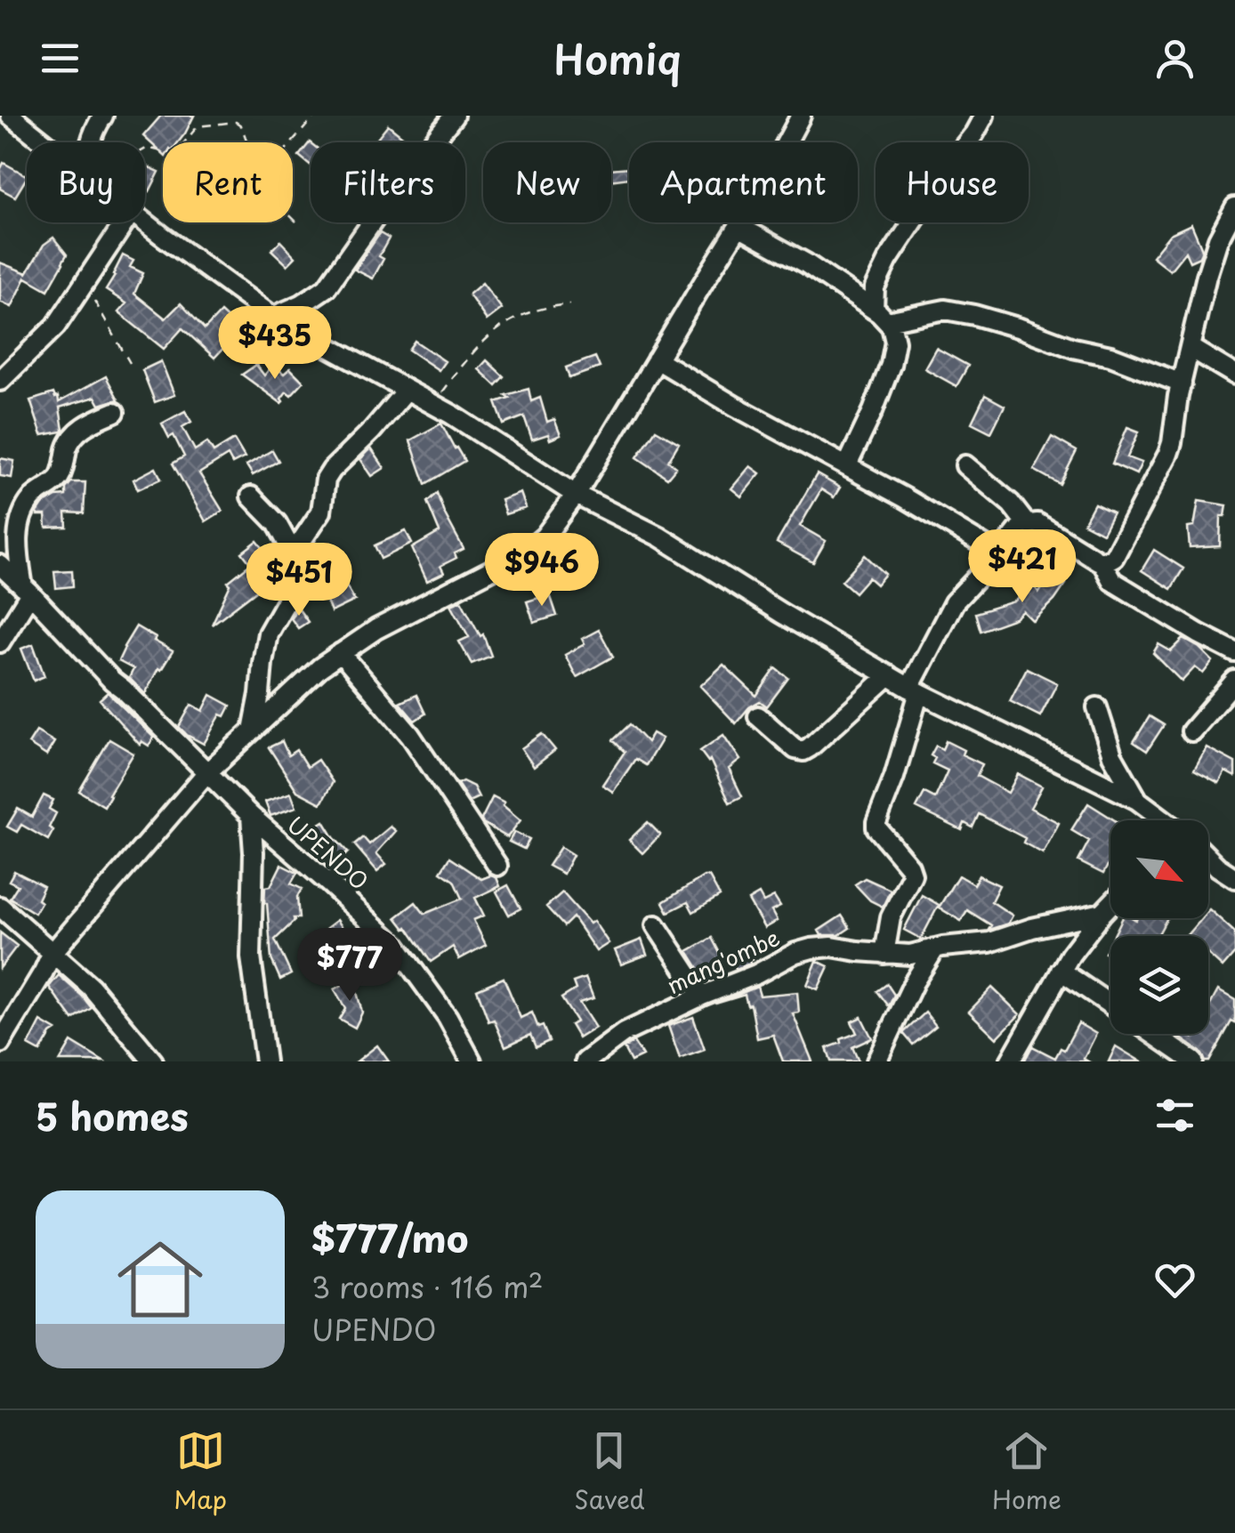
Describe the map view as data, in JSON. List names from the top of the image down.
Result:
{
  "streets": {
    "street": ["UPENDO", "mang'ombe"]
  },
  "north": "bottom right",
  "page": {
    "header": "Homiq",
    "chip": [
      "Buy",
      "Rent",
      "Filters",
      "New",
      "Apartment",
      "House"
    ],
    "price": [
      "$435",
      "$421",
      "$946",
      "$451",
      "$777"
    ],
    "heading": "5 homes",
    "list": [
      {
        "name": "$777/mo",
        "note": "3 rooms · 116 m² · UPENDO"
      }
    ],
    "tabs": ["Map", "Saved", "Home"]
  }
}
